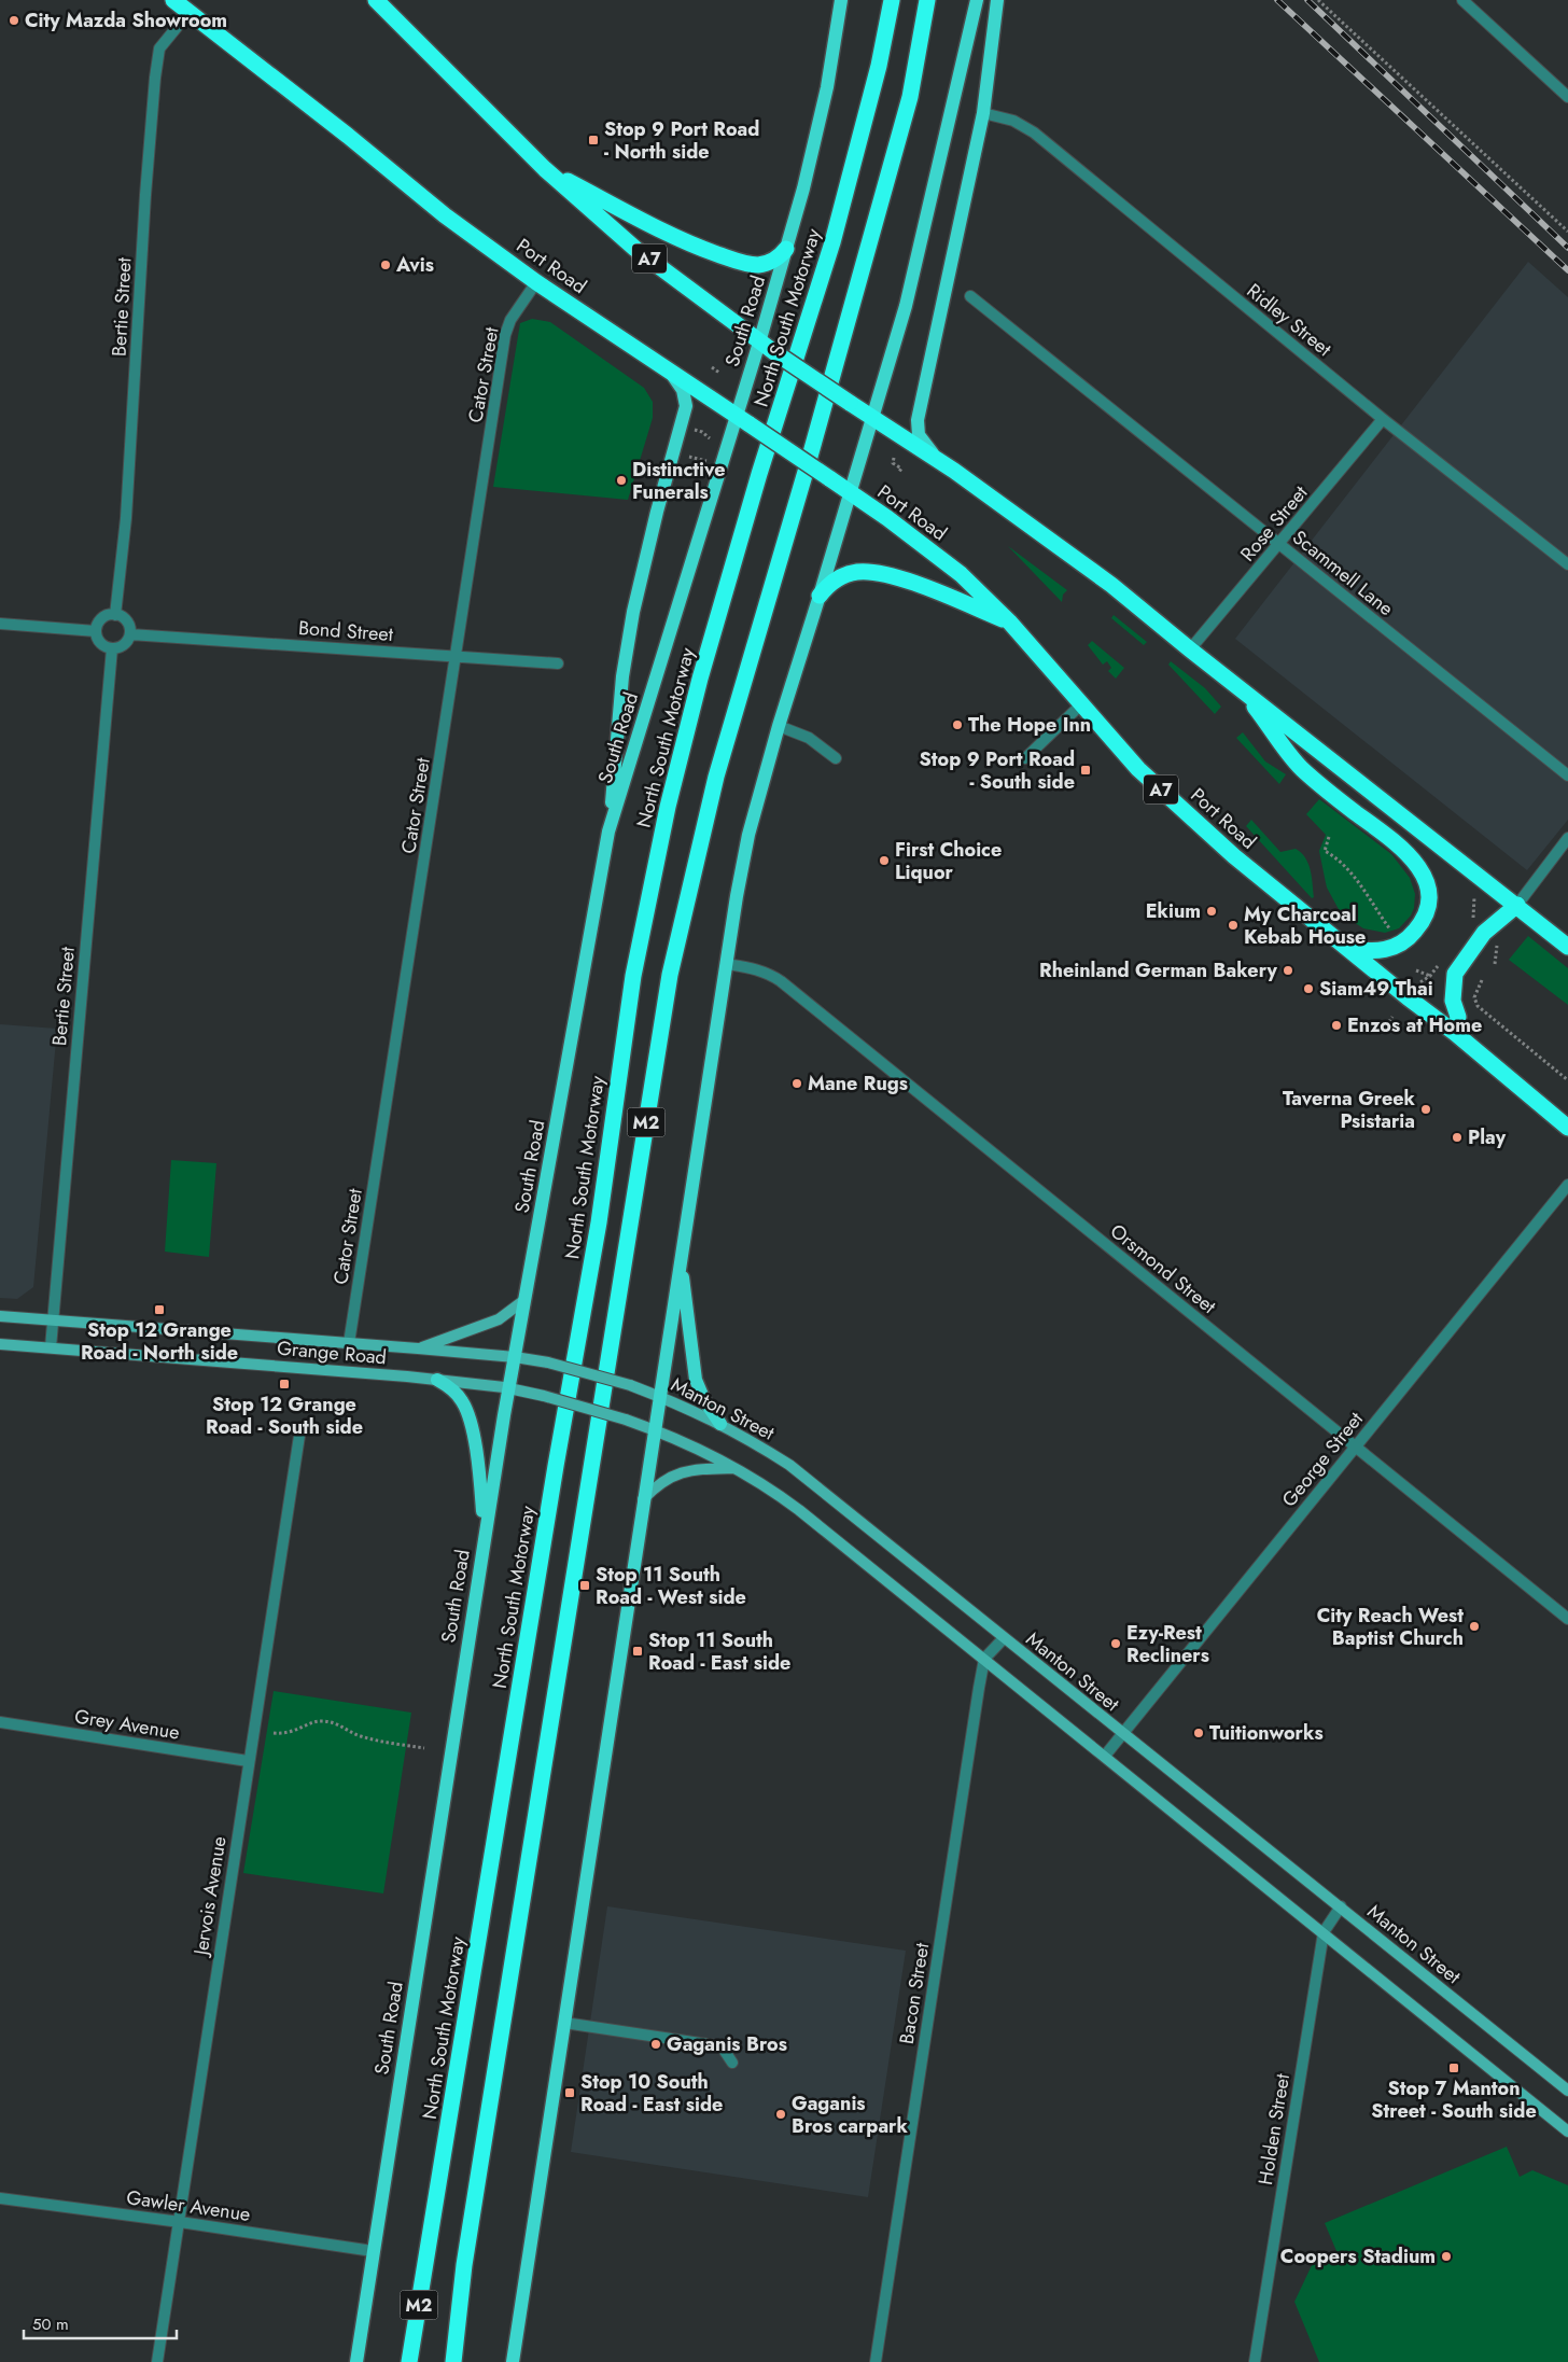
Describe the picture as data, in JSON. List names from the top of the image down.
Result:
{
  "streets": {
    "highway": [
      "A7",
      "Port Road",
      "North South Motorway",
      "M2"
    ],
    "main road": ["South Road", "Grange Road", "Manton Street"],
    "street": [
      "Bertie Street",
      "Ridley Street",
      "Cator Street",
      "Rose Street",
      "Scammell Lane",
      "Bond Street",
      "Orsmond Street",
      "George Street",
      "Grey Avenue",
      "Jervois Avenue",
      "Bacon Street",
      "Holden Street",
      "Gawler Avenue"
    ]
  },
  "crossings": [
    ["A7", "South Road"],
    ["A7", "Rose Street"],
    ["Port Road", "Bertie Street"],
    ["Port Road", "South Road"],
    ["Port Road", "Cator Street"],
    ["Bertie Street", "Bond Street"],
    ["Bertie Street", "Grange Road"],
    ["Ridley Street", "Rose Street"],
    ["South Road", "Grange Road"],
    ["South Road", "Manton Street"],
    ["South Road", "Gawler Avenue"],
    ["Cator Street", "Bond Street"],
    ["Cator Street", "Grange Road"],
    ["Rose Street", "Scammell Lane"],
    ["Orsmond Street", "George Street"],
    ["Grange Road", "Manton Street"],
    ["Manton Street", "George Street"],
    ["Manton Street", "Holden Street"],
    ["Grey Avenue", "Jervois Avenue"],
    ["Jervois Avenue", "Gawler Avenue"]
  ],
  "places": {
    "other": [
      "City Mazda Showroom",
      "Avis",
      "Distinctive Funerals",
      "The Hope Inn",
      "First Choice Liquor",
      "Ekium",
      "My Charcoal Kebab House",
      "Rheinland German Bakery",
      "Siam49 Thai",
      "Enzos at Home",
      "Mane Rugs",
      "Taverna Greek Psistaria",
      "Play",
      "City Reach West Baptist Church",
      "Ezy-Rest Recliners",
      "Tuitionworks",
      "Gaganis Bros",
      "Gaganis Bros carpark",
      "Coopers Stadium"
    ],
    "transit": [
      "Stop 9 Port Road - North side",
      "Stop 9 Port Road - South side",
      "Stop 12 Grange Road - North side",
      "Stop 12 Grange Road - South side",
      "Stop 11 South Road - West side",
      "Stop 11 South Road - East side",
      "Stop 7 Manton Street - South side",
      "Stop 10 South Road - East side"
    ]
  },
  "scale_bar": "50 m"
}
